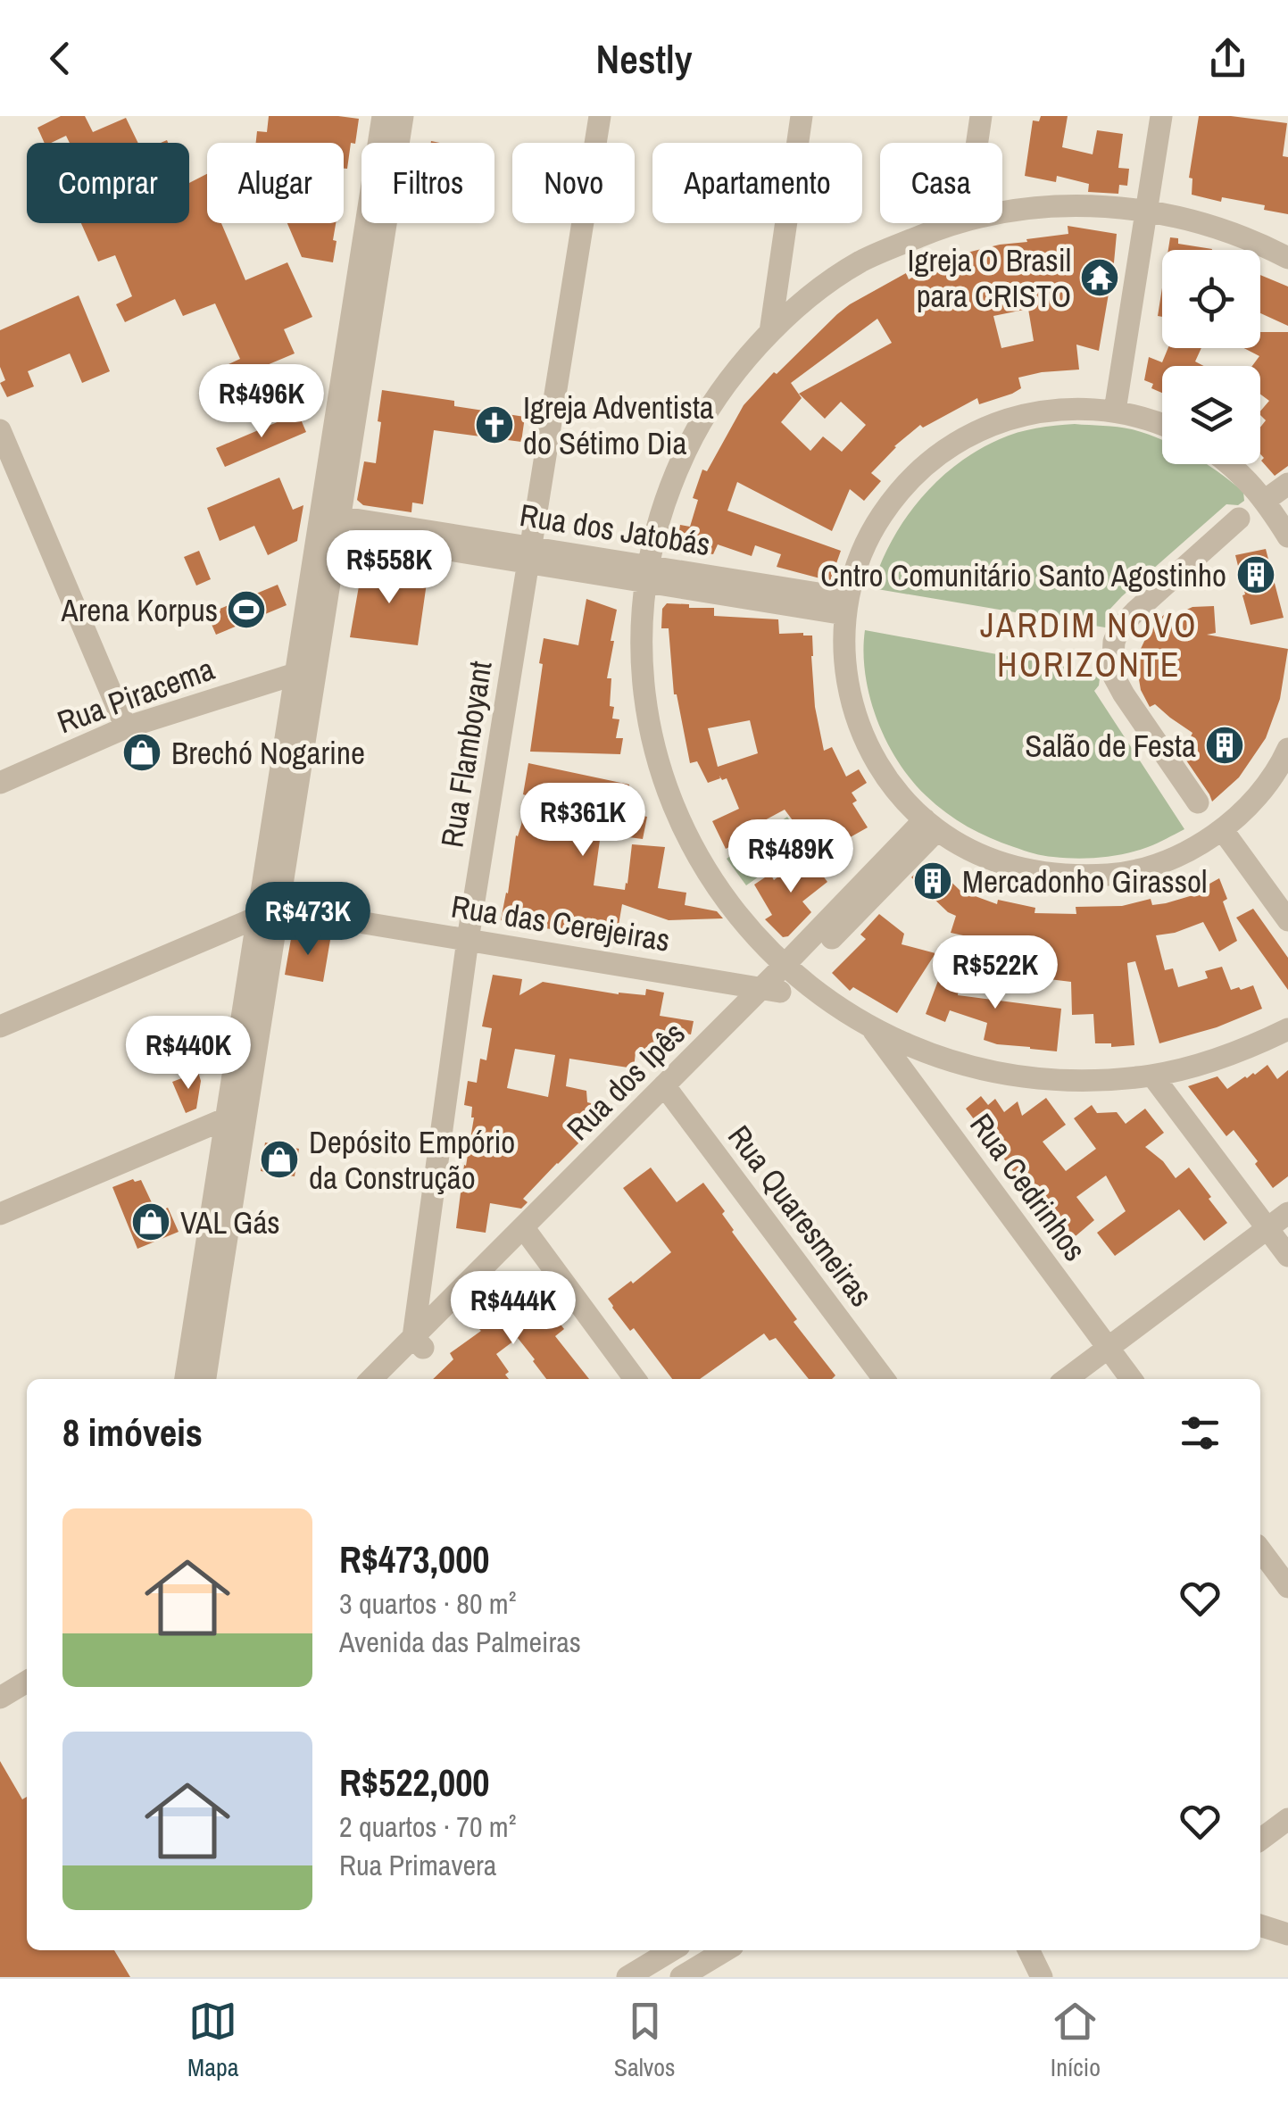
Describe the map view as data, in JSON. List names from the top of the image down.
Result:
{
  "streets": {
    "street": [
      "Rua dos Jatobás",
      "Rua Piracema",
      "Rua Flamboyant",
      "Rua das Cerejeiras",
      "Rua dos Ipês",
      "Rua Cedrinhos",
      "Rua Quaresmeiras"
    ]
  },
  "crossings": [
    ["Rua dos Jatobás", "Rua Flamboyant"],
    ["Rua Flamboyant", "Rua das Cerejeiras"],
    ["Rua Flamboyant", "Rua dos Ipês"],
    ["Rua das Cerejeiras", "Rua dos Ipês"],
    ["Rua dos Ipês", "Rua Quaresmeiras"]
  ],
  "districts": ["JARDIM NOVO HORIZONTE"],
  "places": {
    "temple": ["Igreja O Brasil para CRISTO"],
    "church": ["Igreja Adventista do Sétimo Dia"],
    "building": ["Cntro Comunitário Santo Agostinho", "Salão de Festa", "Mercadonho Girassol"],
    "sports": ["Arena Korpus"],
    "shop": ["Brechó Nogarine", "Depósito Empório da Construção", "VAL Gás"]
  },
  "page": {
    "header": "Nestly",
    "chip": [
      "Comprar",
      "Alugar",
      "Filtros",
      "Novo",
      "Apartamento",
      "Casa"
    ],
    "price": [
      "R$496K",
      "R$558K",
      "R$361K",
      "R$489K",
      "R$473K",
      "R$522K",
      "R$440K",
      "R$444K"
    ],
    "heading": "8 imóveis",
    "list": [
      {
        "name": "R$473,000",
        "note": "3 quartos · 80 m² · Avenida das Palmeiras"
      },
      {
        "name": "R$522,000",
        "note": "2 quartos · 70 m² · Rua Primavera"
      }
    ],
    "tabs": ["Mapa", "Salvos", "Início"]
  }
}
